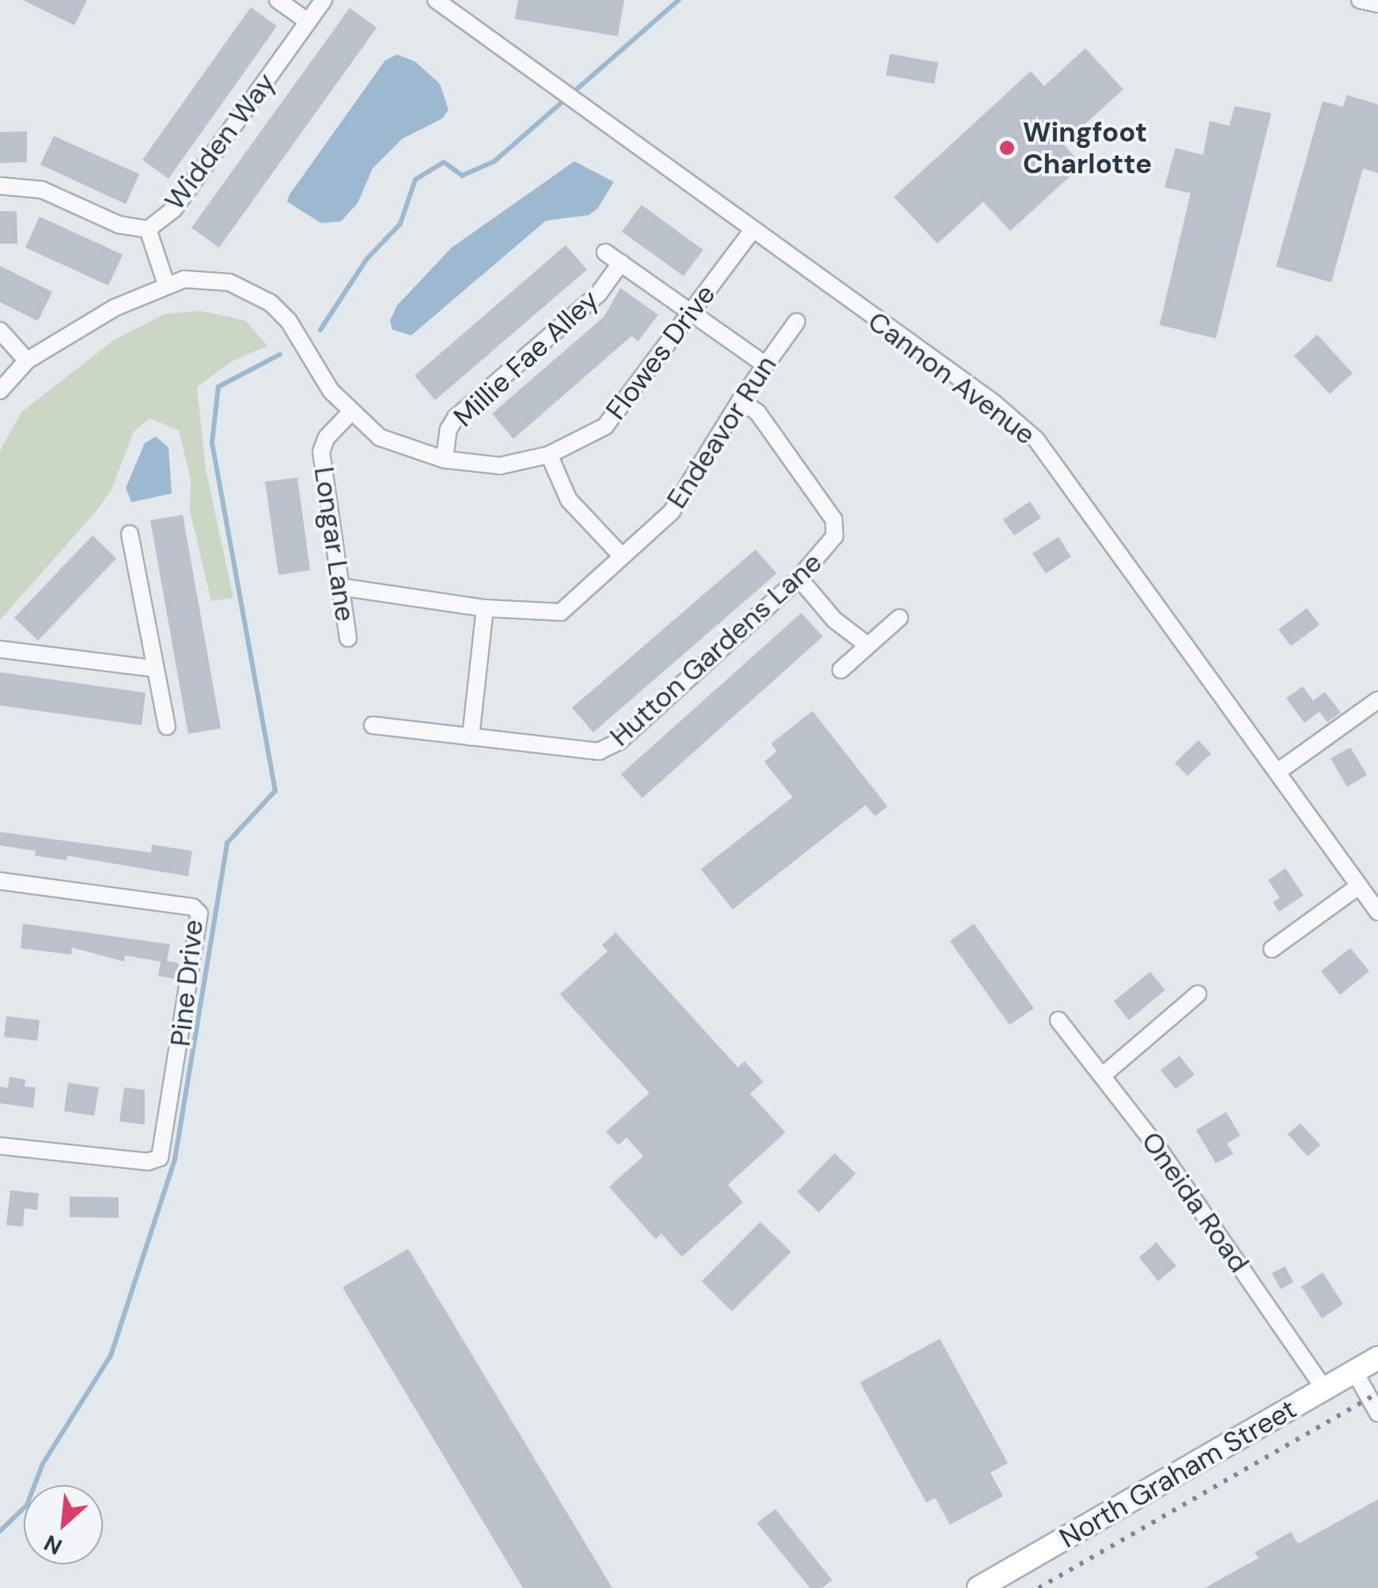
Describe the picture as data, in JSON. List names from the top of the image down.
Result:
{
  "streets": {
    "main road": ["North Graham Street"],
    "street": [
      "Widden Way",
      "Flowes Drive",
      "Millie Fae Alley",
      "Cannon Avenue",
      "Endeavor Run",
      "Longar Lane",
      "Hutton Gardens Lane",
      "Pine Drive",
      "Oneida Road"
    ]
  },
  "crossings": [
    ["Flowes Drive", "Millie Fae Alley"],
    ["Flowes Drive", "Cannon Avenue"],
    ["Flowes Drive", "Longar Lane"],
    ["Endeavor Run", "Longar Lane"],
    ["Endeavor Run", "Hutton Gardens Lane"],
    ["Oneida Road", "North Graham Street"]
  ],
  "places": ["Wingfoot Charlotte"],
  "north": "bottom left"
}
